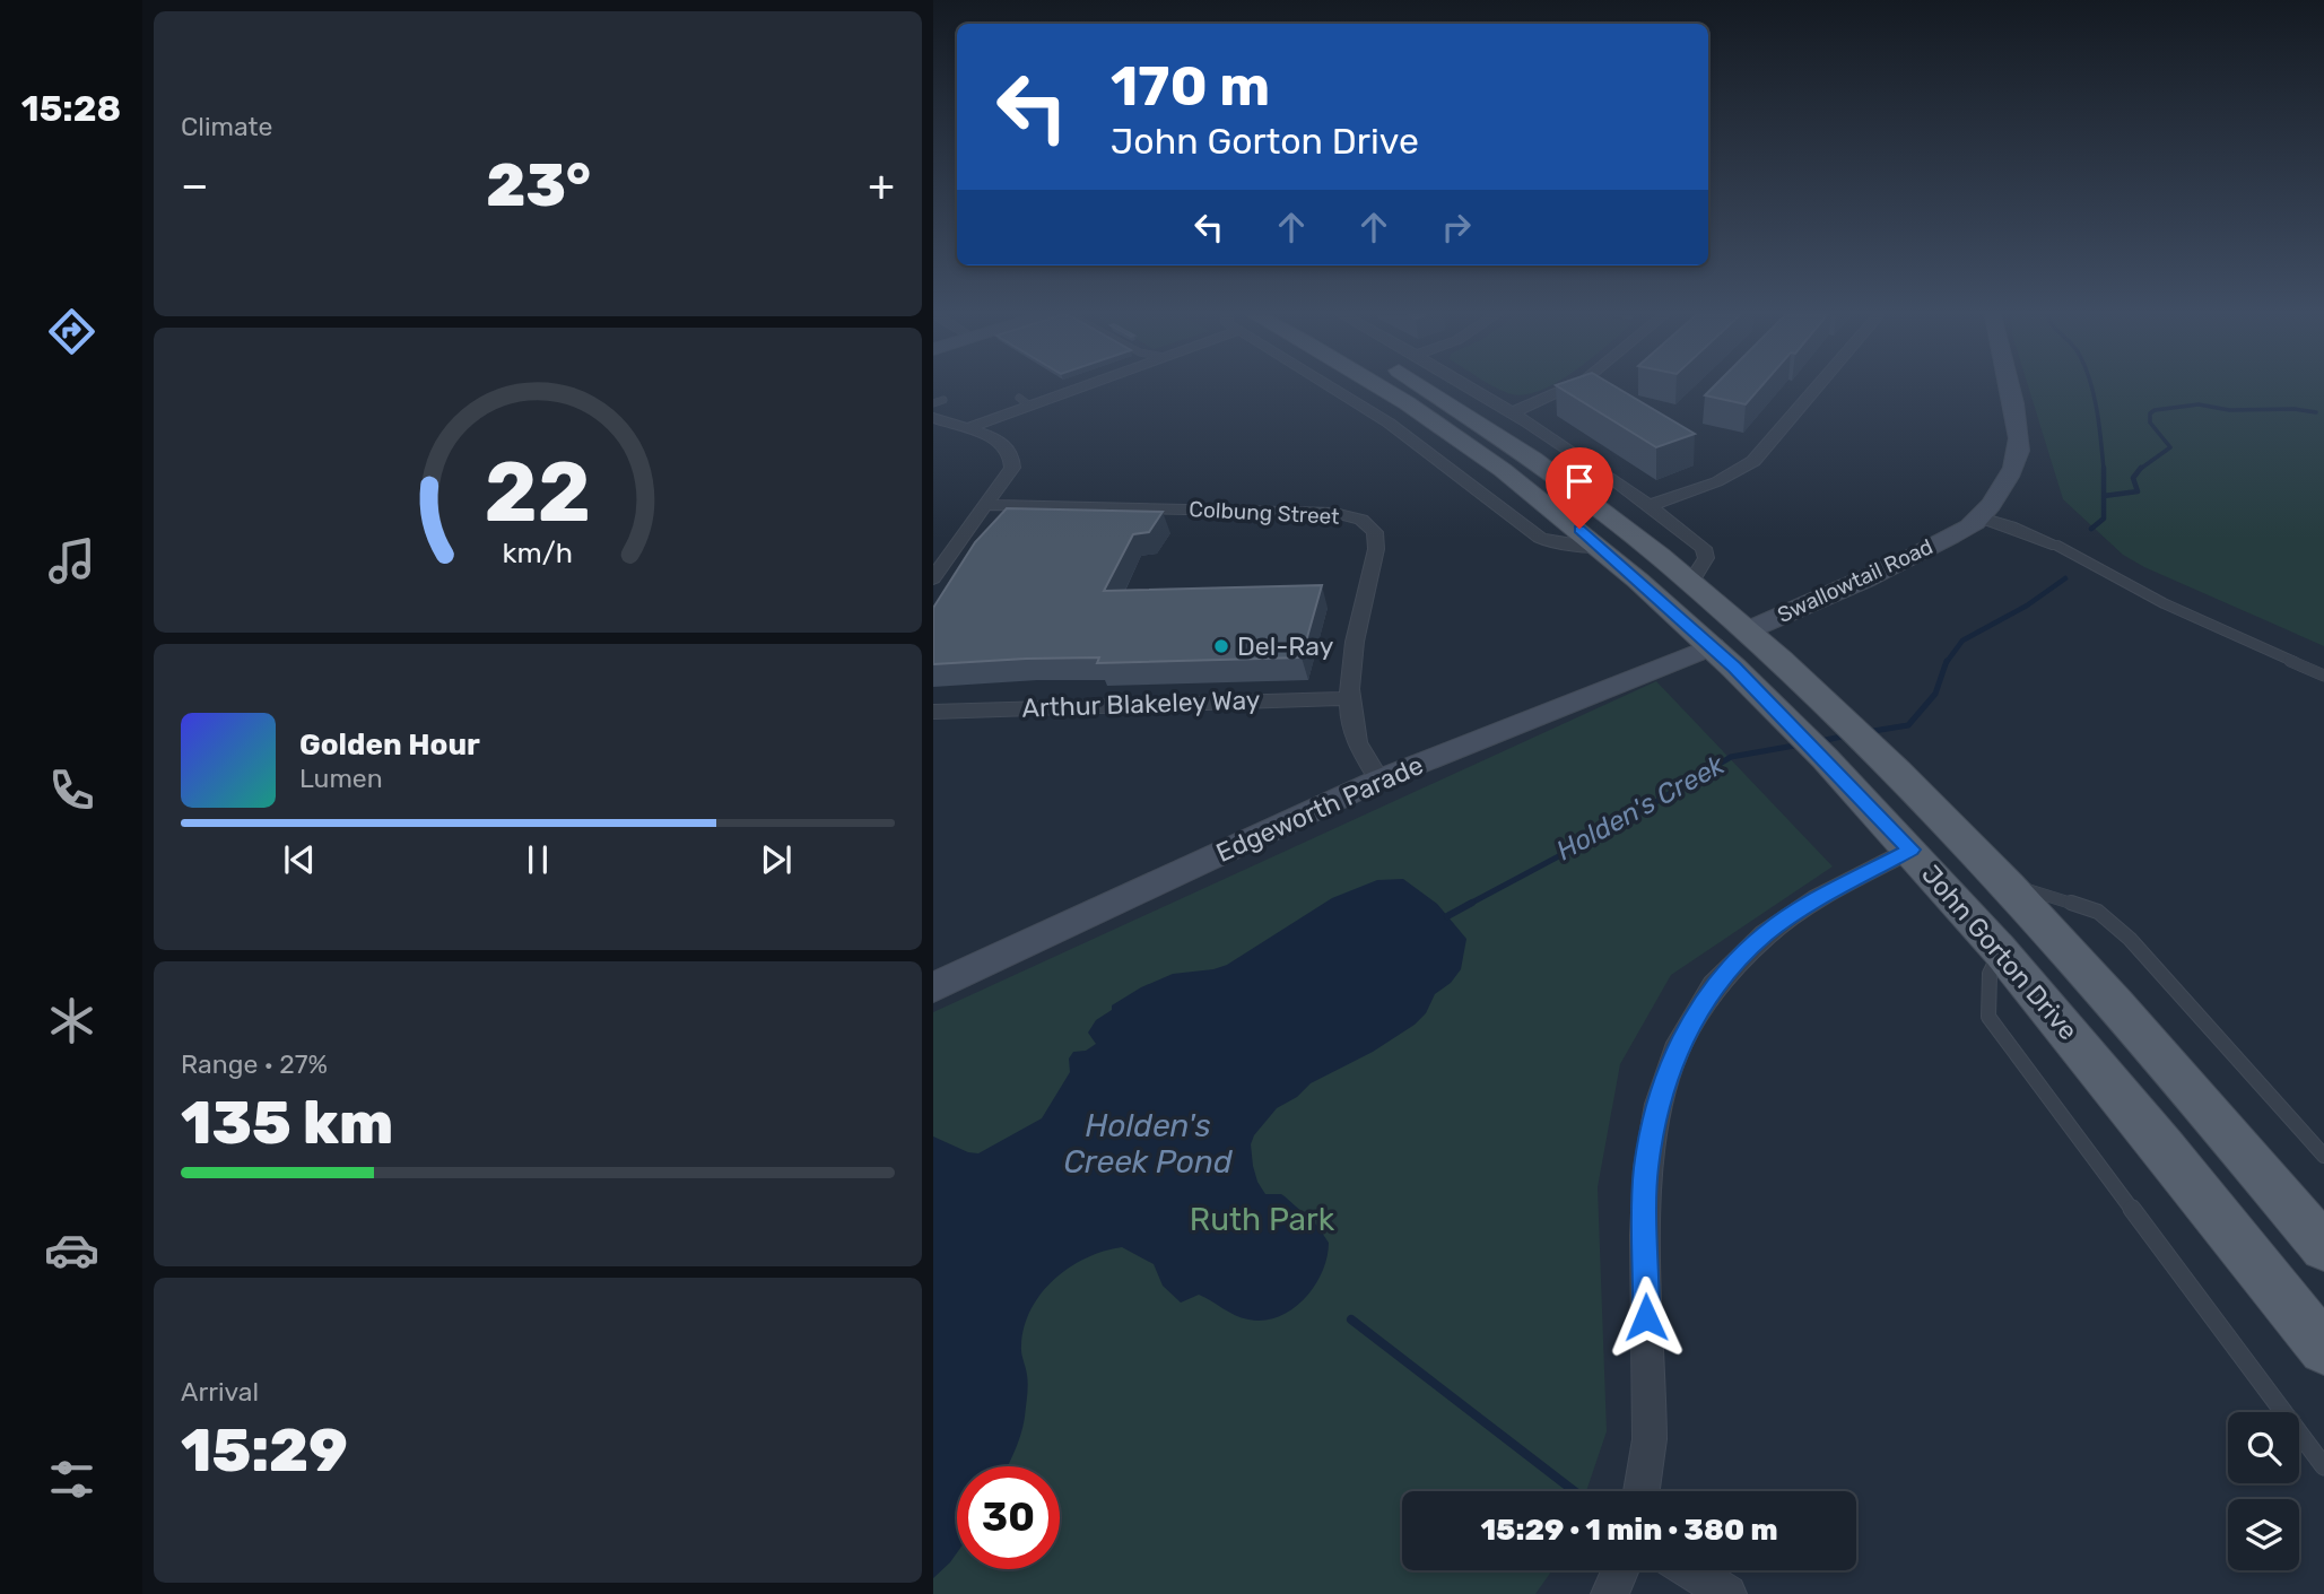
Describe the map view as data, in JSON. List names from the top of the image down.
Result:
{
  "streets": {
    "main road": ["John Gorton Drive"],
    "street": [
      "Colbung Street",
      "Swallowtail Road",
      "Arthur Blakeley Way",
      "Edgeworth Parade"
    ]
  },
  "crossings": [
    ["Colbung Street", "Arthur Blakeley Way"],
    ["Colbung Street", "Edgeworth Parade"],
    ["Swallowtail Road", "John Gorton Drive"],
    ["Edgeworth Parade", "John Gorton Drive"]
  ],
  "water": ["Holden's Creek", "Holden's Creek Pond"],
  "parks": ["Ruth Park"],
  "places": ["Del-Ray"],
  "page": {
    "tabs": "15:28",
    "tile": [
      "Climate",
      ["Range · 27%", "135 km"],
      ["Arrival", "15:29"]
    ],
    "turn": ["170 m", "John Gorton Drive"],
    "heat": ["−", "23°", "+"],
    "song": ["Golden Hour", "Lumen"],
    "limit": "30",
    "trip": "15:29 · 1 min · 380 m",
    "gauge": ["22", "km/h"]
  }
}
